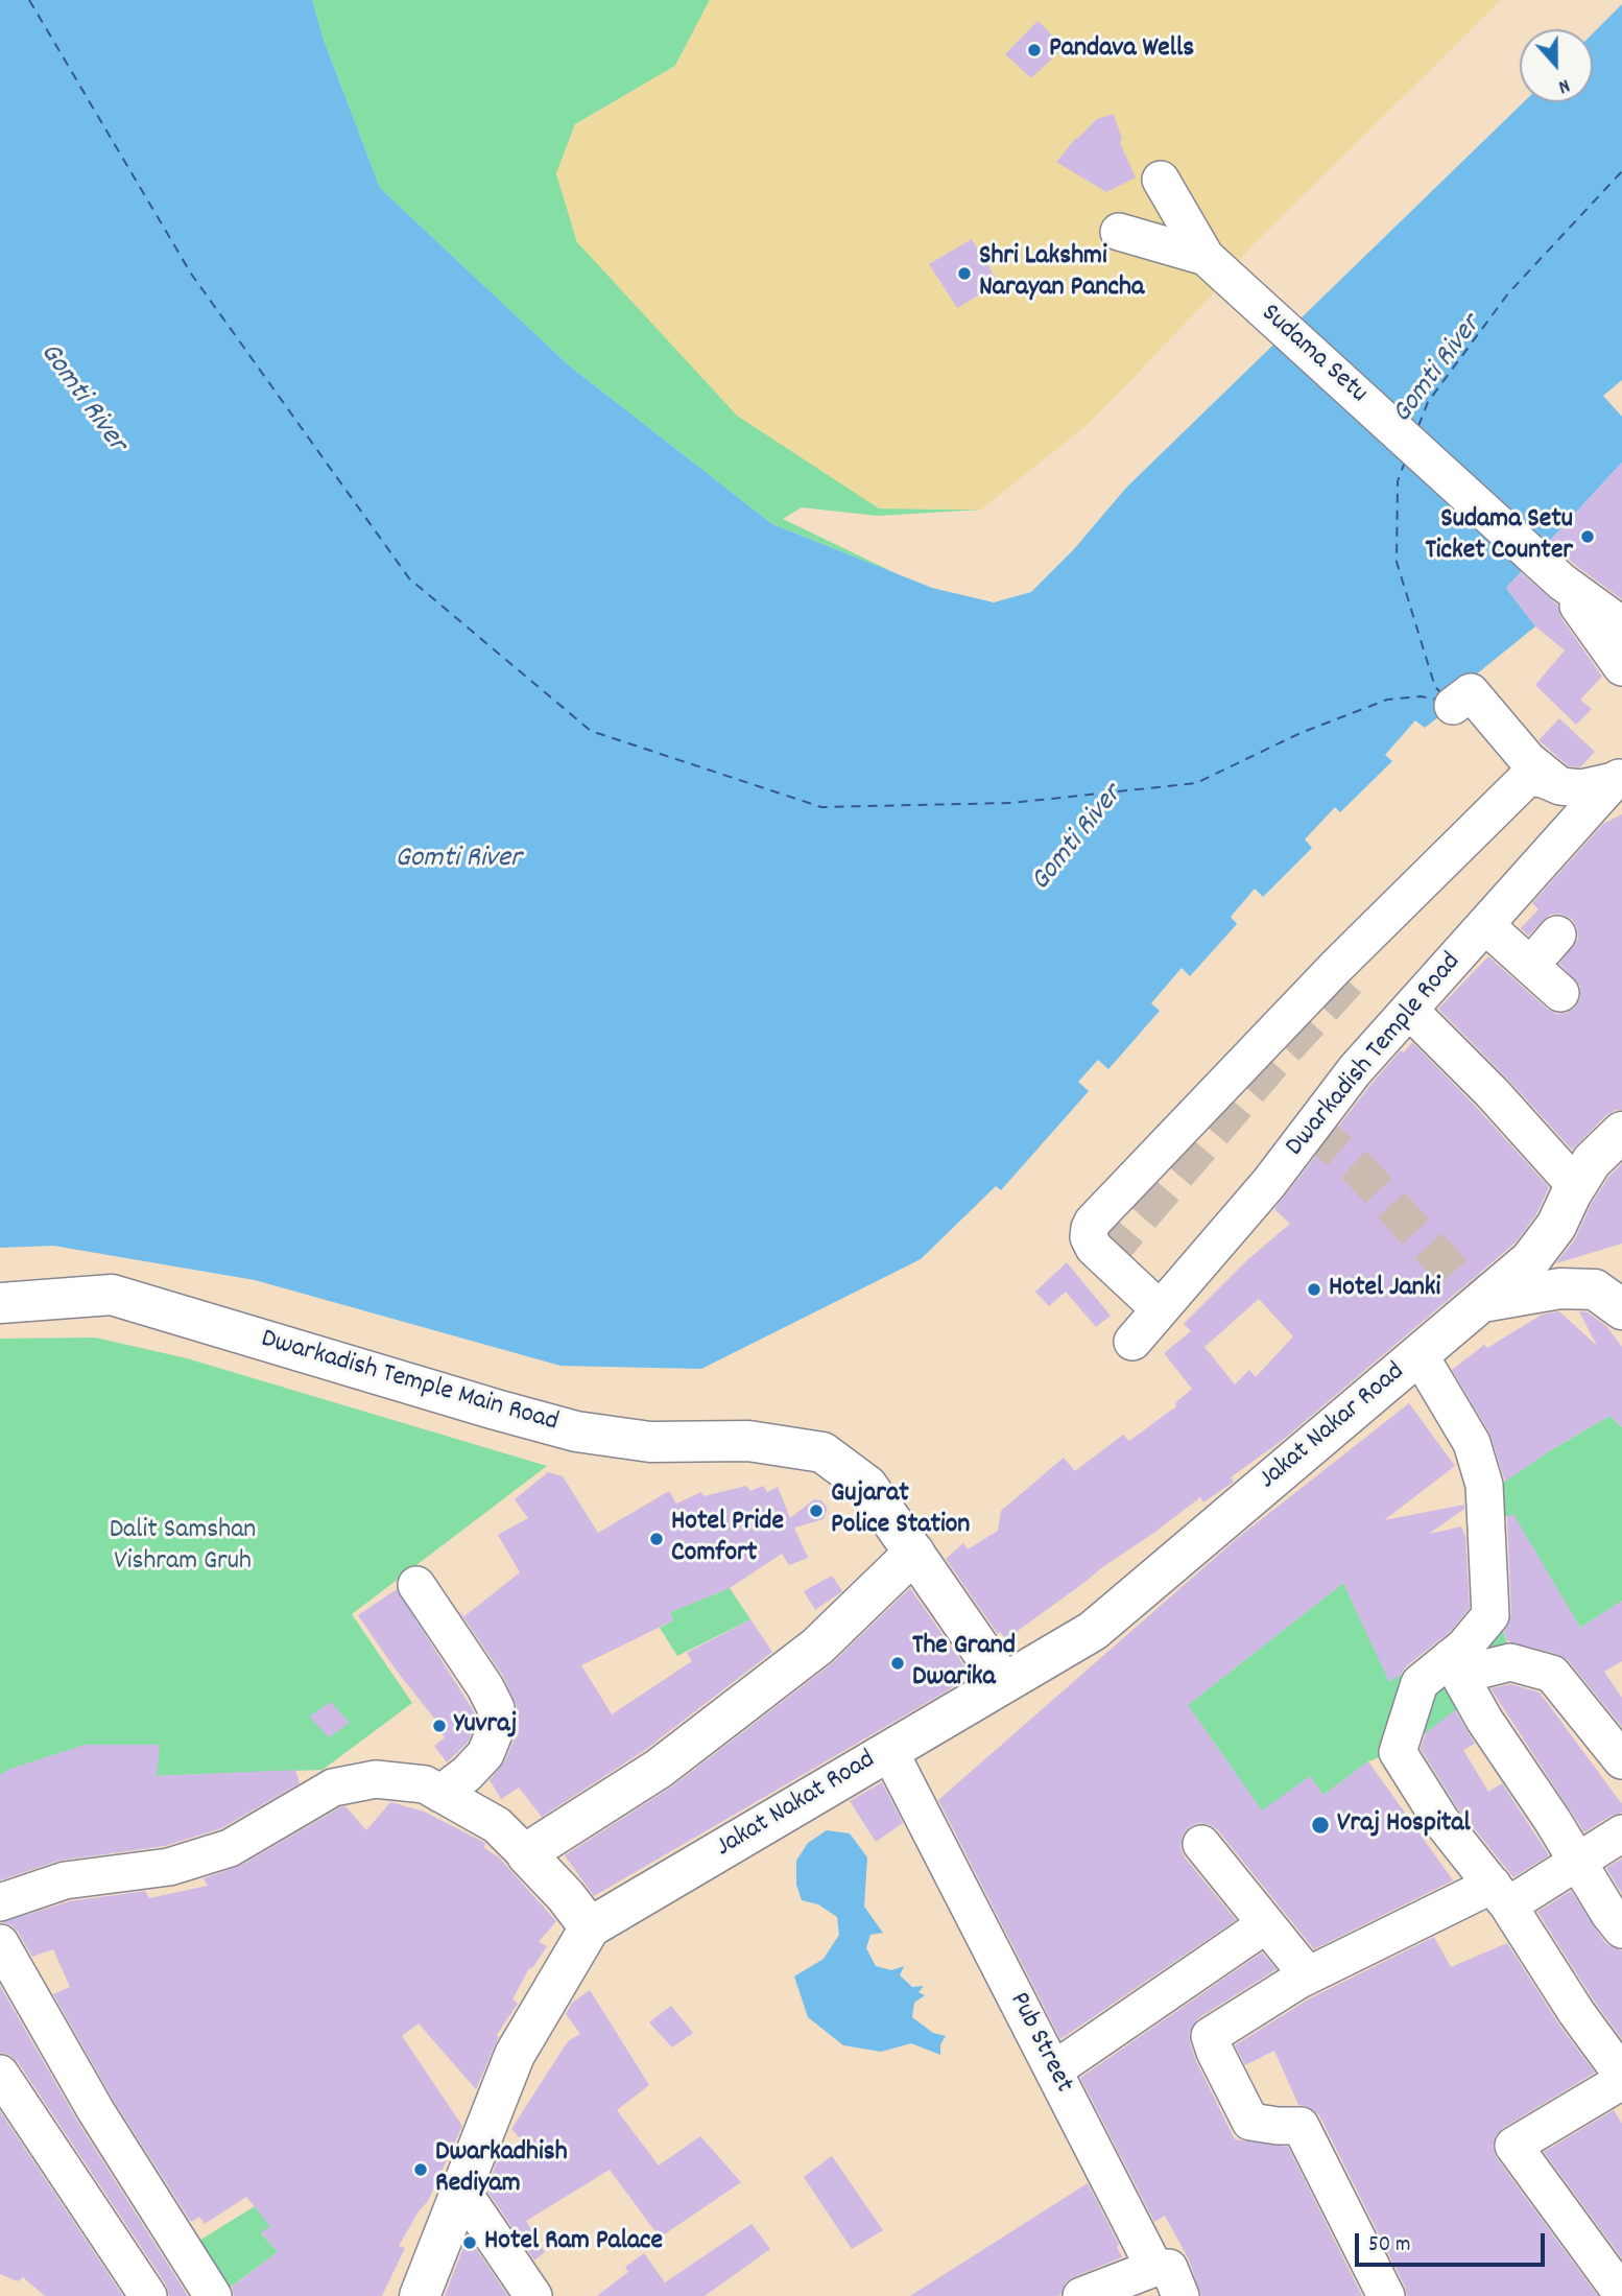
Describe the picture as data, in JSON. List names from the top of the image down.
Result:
{
  "streets": {
    "main road": ["Dwarkadish Temple Main Road", "Jakat Nakar Road", "Jakat Nakat Road"],
    "street": ["Sudama Setu", "Dwarkadish Temple Road", "Pub Street"]
  },
  "crossings": [
    ["Jakat Nakar Road", "Jakat Nakat Road"],
    ["Jakat Nakat Road", "Pub Street"]
  ],
  "water": ["Gomti River"],
  "parks": ["Dalit Samshan Vishram Gruh"],
  "places": [
    "Pandava Wells",
    "Shri Lakshmi Narayan Pancha",
    "Sudama Setu Ticket Counter",
    "Hotel Janki",
    "Gujarat Police Station",
    "Hotel Pride Comfort",
    "The Grand Dwarika",
    "Yuvraj",
    "Vraj Hospital",
    "Dwarkadhish Rediyam",
    "Hotel Ram Palace"
  ],
  "scale_bar": "50 m",
  "north": "bottom"
}
